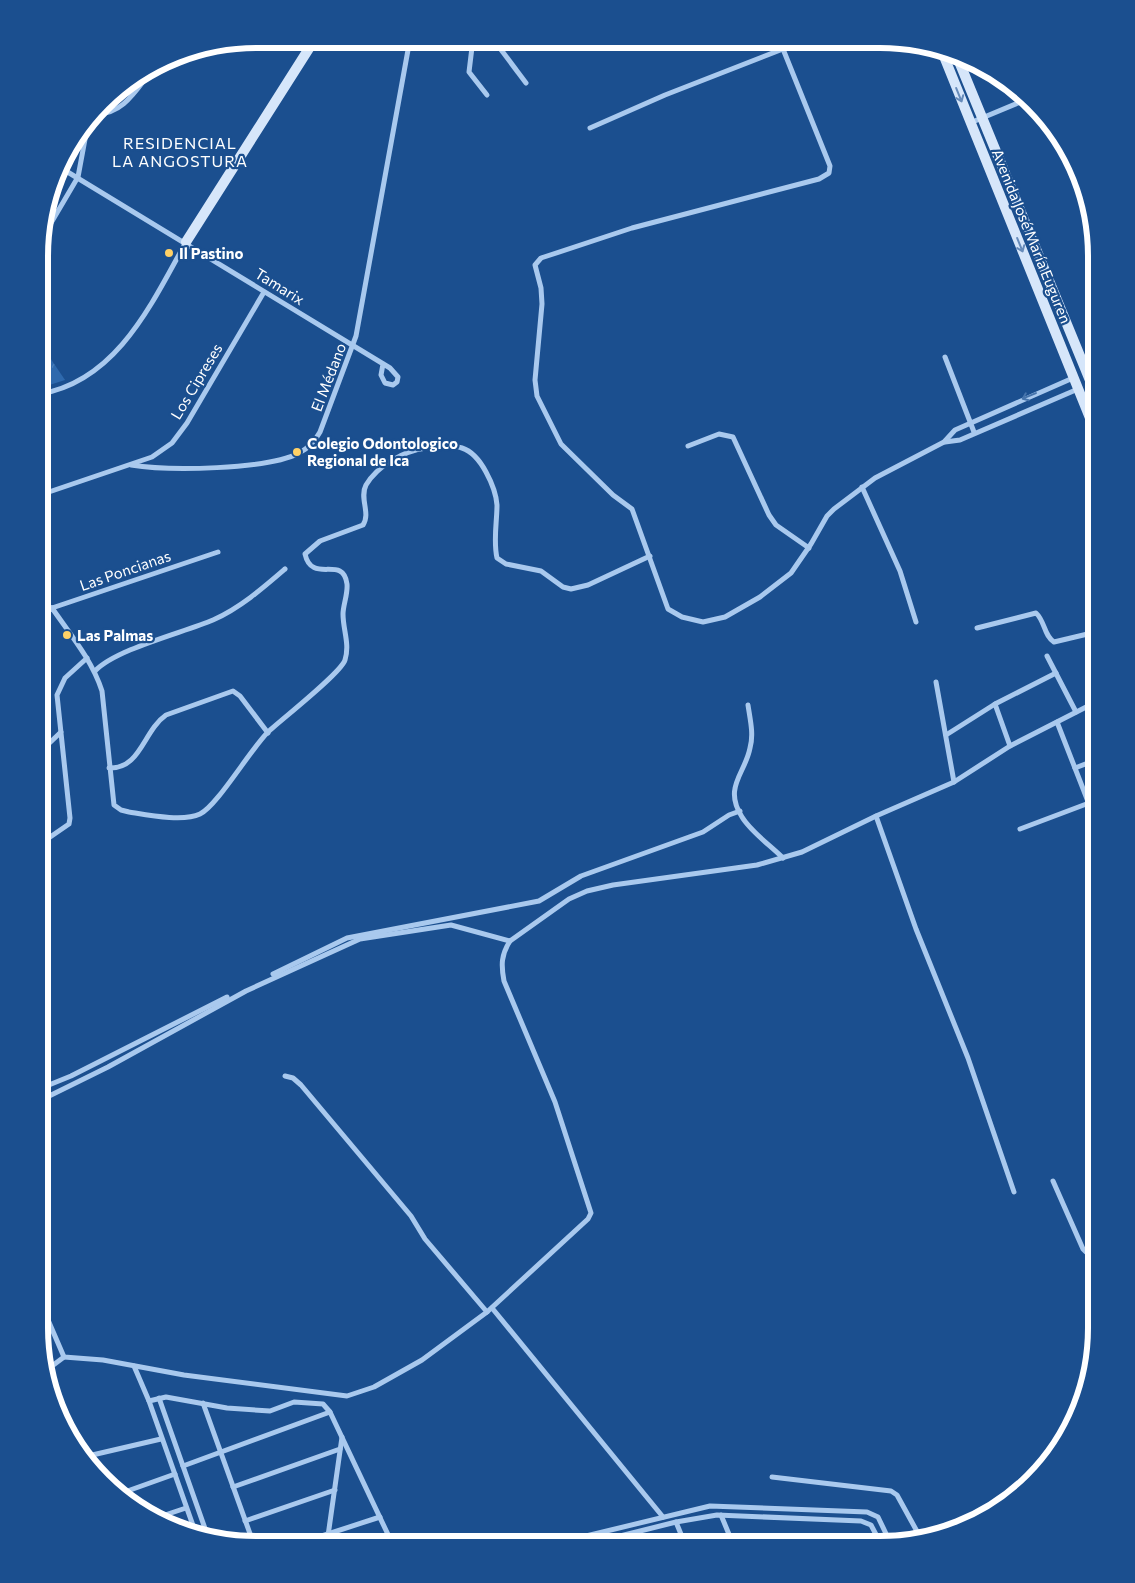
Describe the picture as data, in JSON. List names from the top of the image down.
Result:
{
  "streets": {
    "street": [
      "Avenida José María Euguren",
      "Tamarix",
      "El Médano",
      "Los Cipreses",
      "Las Poncianas"
    ]
  },
  "crossings": [
    ["Tamarix", "El Médano"],
    ["Tamarix", "Los Cipreses"],
    ["El Médano", "Los Cipreses"]
  ],
  "districts": ["RESIDENCIAL LA ANGOSTURA"],
  "places": ["Il Pastino", "Colegio Odontologico Regional de Ica", "Las Palmas"]
}
